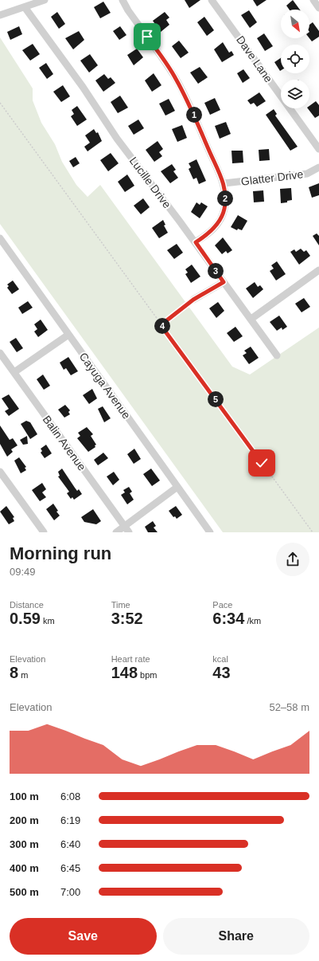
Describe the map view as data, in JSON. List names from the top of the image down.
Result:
{
  "streets": {
    "street": [
      "Dave Lane",
      "Glatter Drive",
      "Lucille Drive",
      "Cayuga Avenue",
      "Balin Avenue"
    ]
  },
  "north": "bottom right",
  "page": {
    "pins": [
      "1",
      "2",
      "3",
      "4",
      "5"
    ],
    "heading": ["Morning run", "09:49"],
    "stats": [
      ["Distance", "0.59 km"],
      ["Time", "3:52"],
      ["Pace", "6:34 /km"],
      ["Elevation", "8 m"],
      ["Heart rate", "148 bpm"],
      ["kcal", "43"]
    ],
    "chart": ["Elevation", "52–58 m"],
    "list": [
      {
        "name": "100 m",
        "note": "6:08"
      },
      {
        "name": "200 m",
        "note": "6:19"
      },
      {
        "name": "300 m",
        "note": "6:40"
      },
      {
        "name": "400 m",
        "note": "6:45"
      },
      {
        "name": "500 m",
        "note": "7:00"
      }
    ],
    "buttons": ["Save", "Share"]
  }
}
